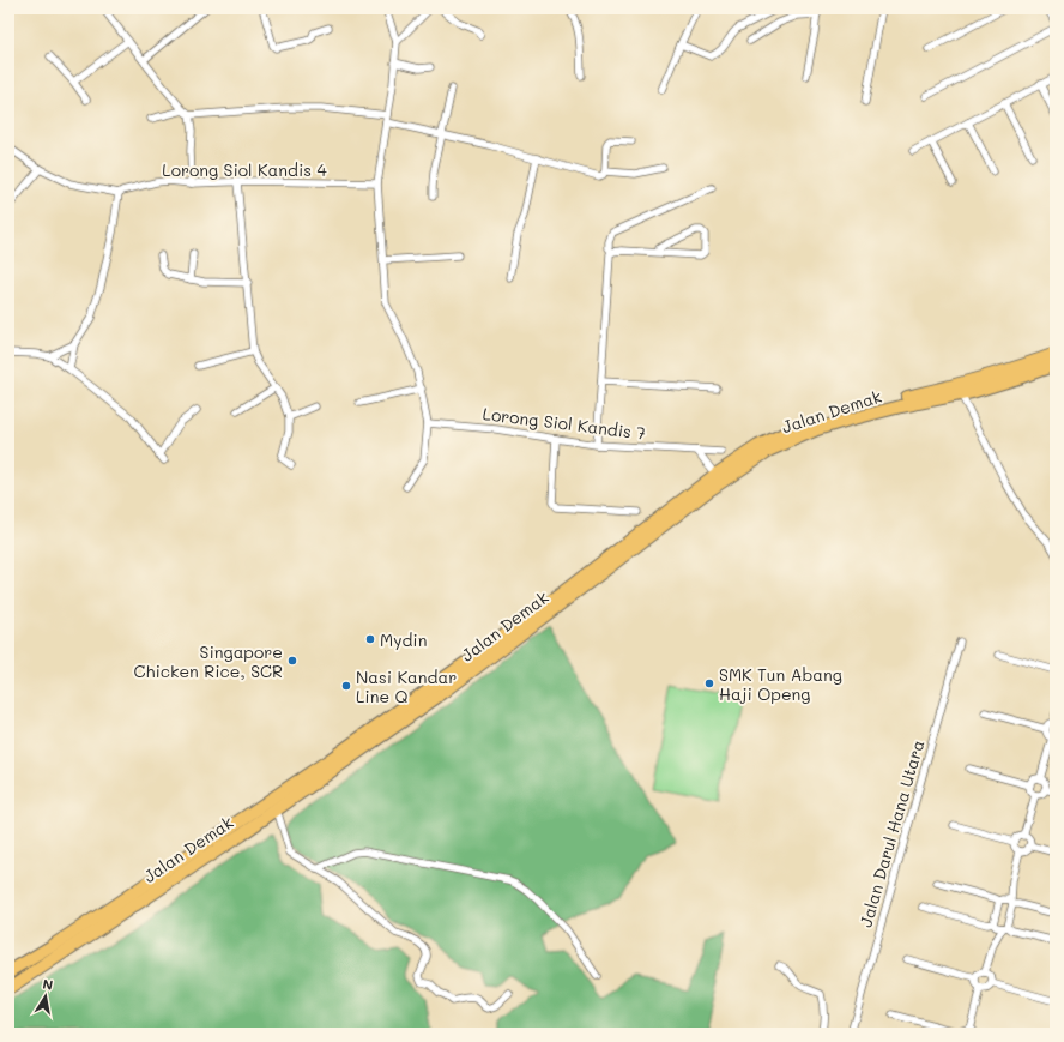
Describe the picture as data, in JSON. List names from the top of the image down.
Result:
{
  "streets": {
    "highway": ["Jalan Demak"],
    "street": ["Lorong Siol Kandis 4", "Lorong Siol Kandis 7", "Jalan Darul Hana Utara"]
  },
  "places": [
    "Mydin",
    "Singapore Chicken Rice, SCR",
    "SMK Tun Abang Haji Openg",
    "Nasi Kandar Line Q"
  ],
  "north": "top"
}
